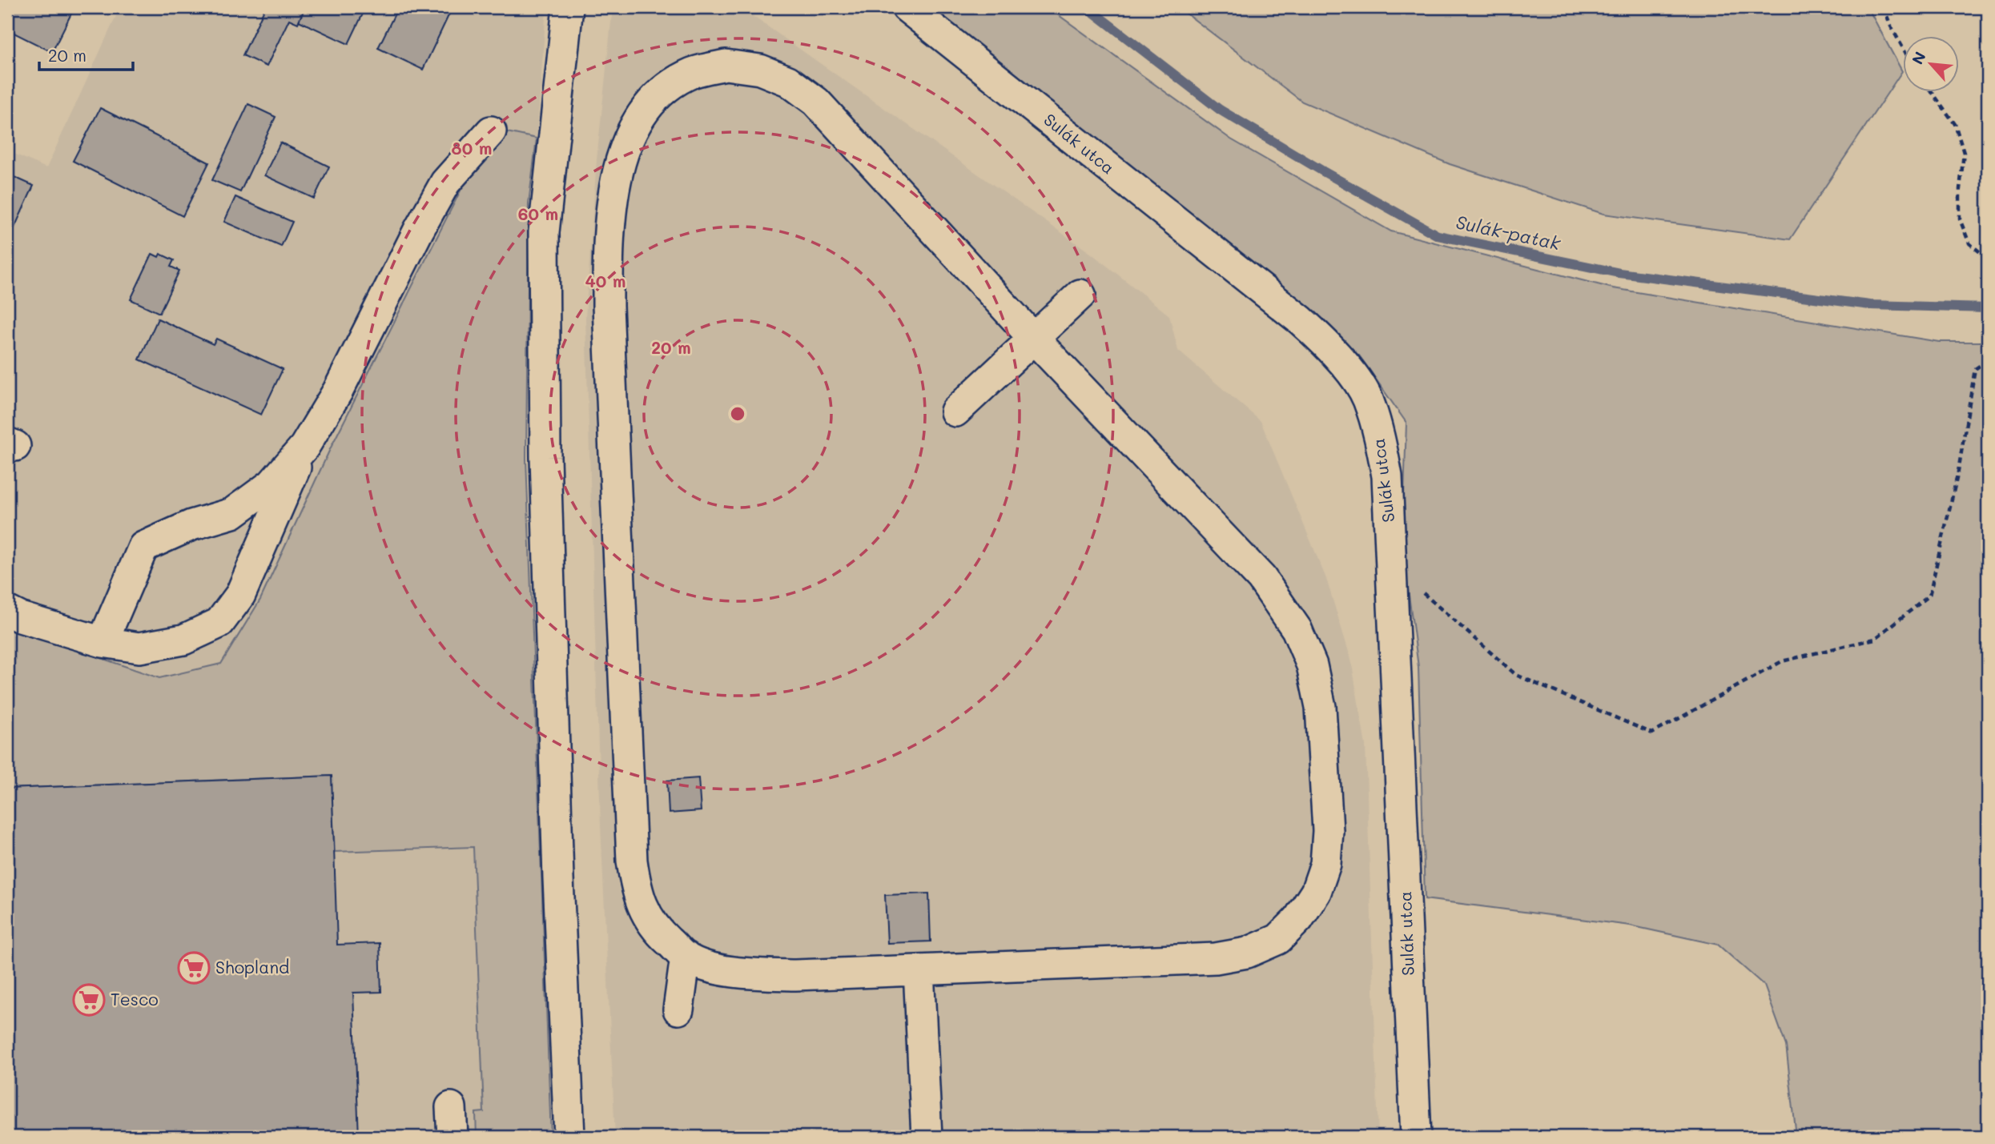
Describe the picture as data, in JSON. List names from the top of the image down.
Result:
{
  "streets": {
    "street": ["Sulák utca"]
  },
  "water": ["Sulák-patak"],
  "places": {
    "supermarket": ["Shopland", "Tesco"]
  },
  "scale_bar": "20 m",
  "north": "top left",
  "rings": [
    "80 m",
    "60 m",
    "40 m",
    "20 m"
  ]
}
